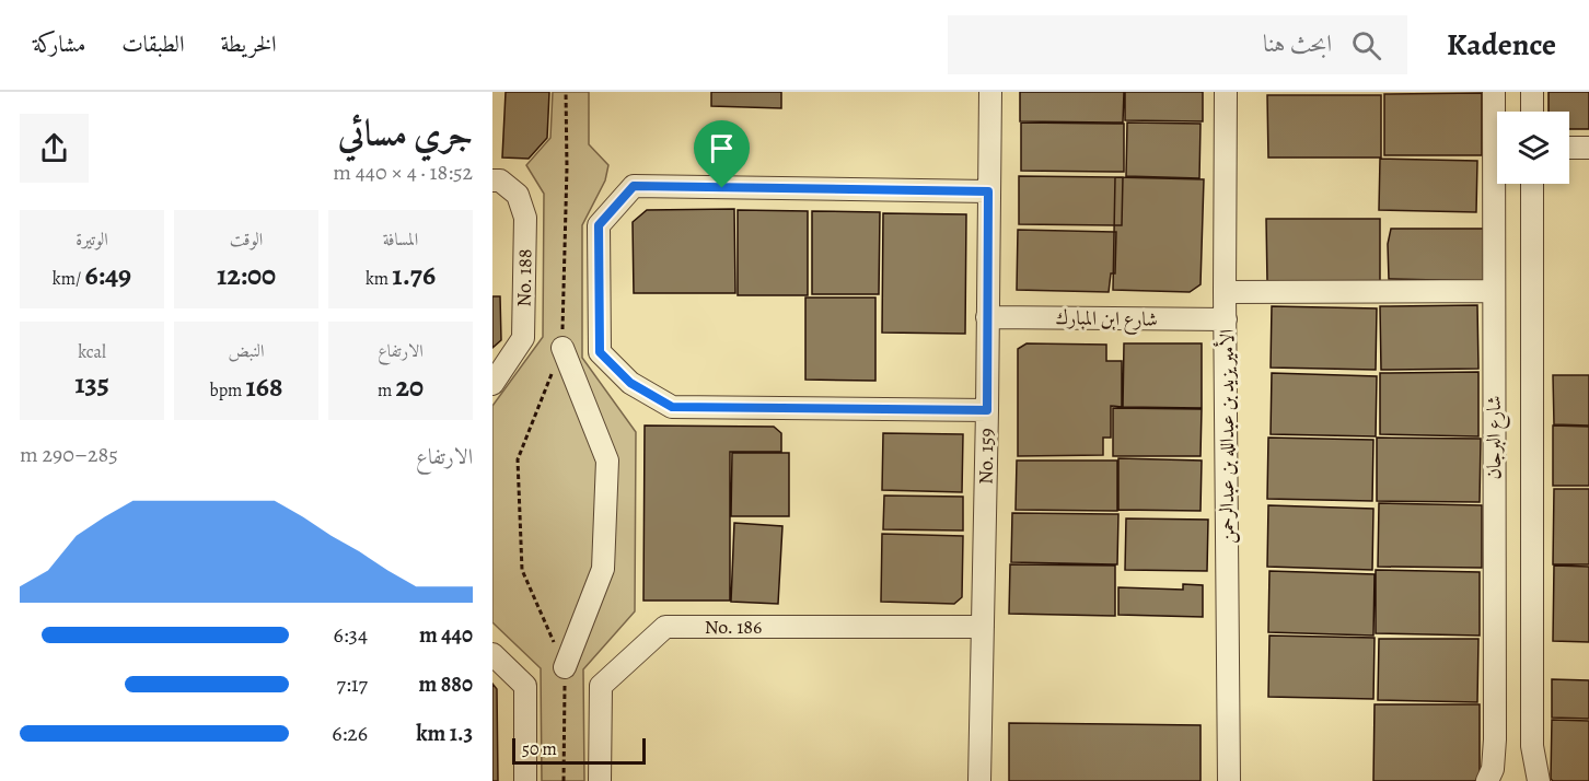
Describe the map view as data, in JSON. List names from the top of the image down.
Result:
{
  "streets": {
    "street": [
      "No. 188",
      "شارع ابن المبارك",
      "الأمير يزيد بن عبدالله بن عبدالرحمن",
      "شارع البرجان",
      "No. 159",
      "No. 186"
    ]
  },
  "crossings": [
    ["شارع ابن المبارك", "الأمير يزيد بن عبدالله بن عبدالرحمن"],
    ["شارع ابن المبارك", "No. 159"],
    ["No. 159", "No. 186"]
  ],
  "scale_bar": "50 m",
  "page": {
    "header": "Kadence",
    "search": "ابحث هنا",
    "nav": ["الخريطة", "الطبقات", "مشاركة"],
    "heading": ["جري مسائي", "18:52 · 4 × 440 m"],
    "stats": [
      ["المسافة", "1.76 km"],
      ["الوقت", "12:00"],
      ["الوتيرة", "6:49 /km"],
      ["الارتفاع", "20 m"],
      ["النبض", "168 bpm"],
      ["kcal", "135"]
    ],
    "chart": ["الارتفاع", "285–290 m"],
    "list": [
      {
        "name": "440 m",
        "note": "6:34"
      },
      {
        "name": "880 m",
        "note": "7:17"
      },
      {
        "name": "1.3 km",
        "note": "6:26"
      }
    ],
    "scale": "50 m"
  }
}
